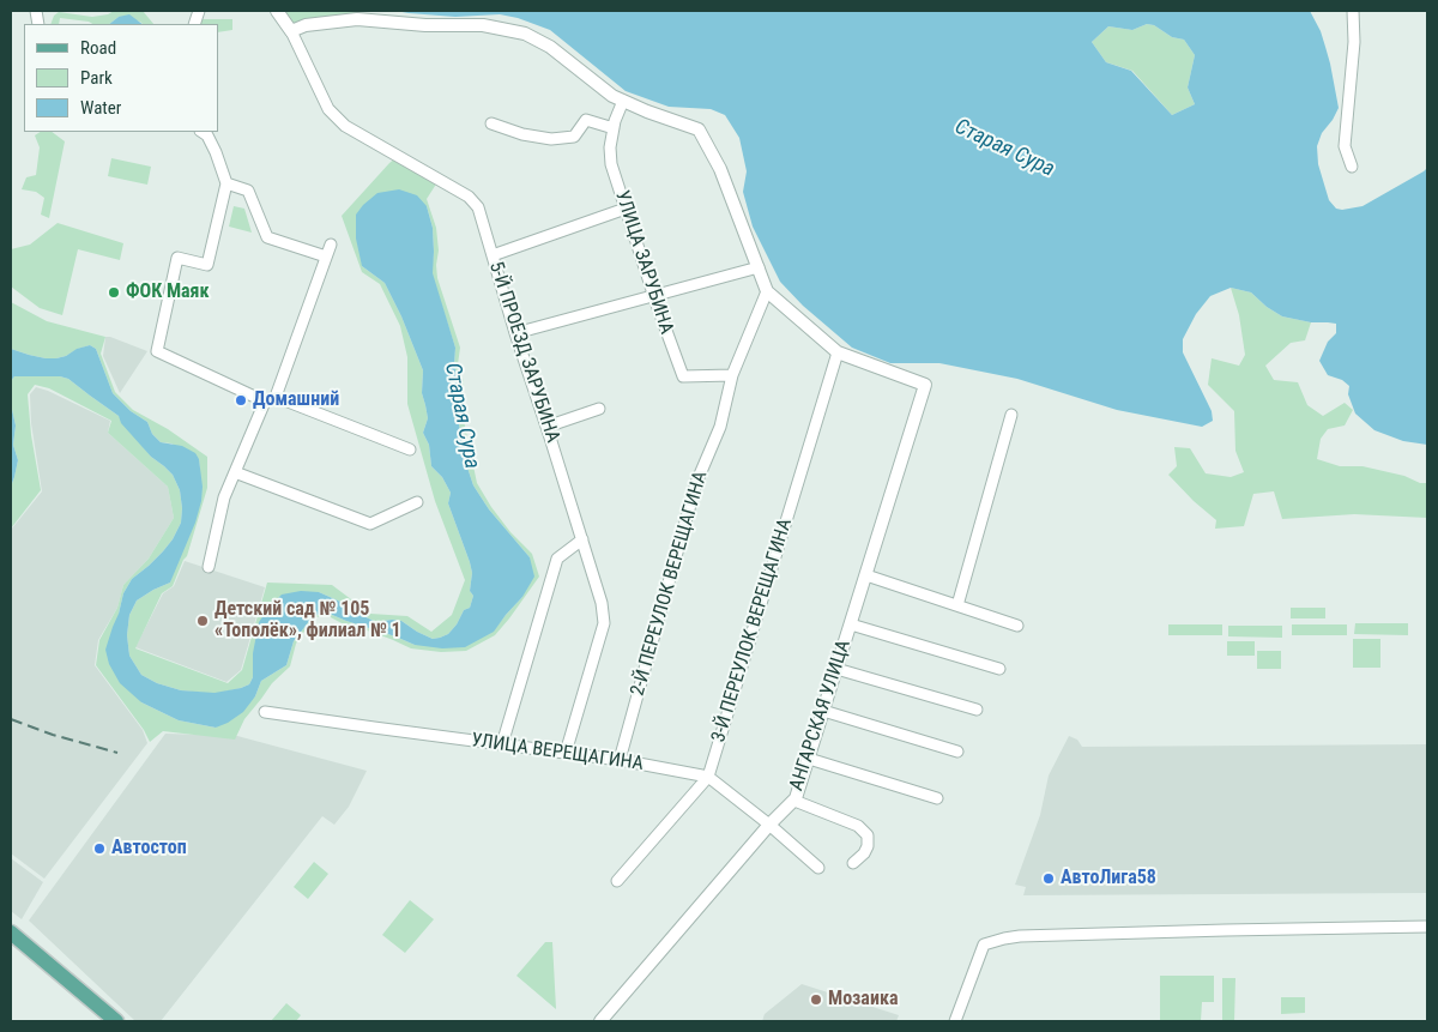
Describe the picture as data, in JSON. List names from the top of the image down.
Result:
{
  "streets": {
    "street": [
      "УЛИЦА ЗАРУБИНА",
      "5-Й ПРОЕЗД ЗАРУБИНА",
      "2-Й ПЕРЕУЛОК ВЕРЕЩАГИНА",
      "3-Й ПЕРЕУЛОК ВЕРЕЩАГИНА",
      "АНГАРСКАЯ УЛИЦА",
      "УЛИЦА ВЕРЕЩАГИНА"
    ]
  },
  "crossings": [
    ["УЛИЦА ЗАРУБИНА", "2-Й ПЕРЕУЛОК ВЕРЕЩАГИНА"],
    ["5-Й ПРОЕЗД ЗАРУБИНА", "УЛИЦА ВЕРЕЩАГИНА"],
    ["2-Й ПЕРЕУЛОК ВЕРЕЩАГИНА", "УЛИЦА ВЕРЕЩАГИНА"],
    ["3-Й ПЕРЕУЛОК ВЕРЕЩАГИНА", "АНГАРСКАЯ УЛИЦА"],
    ["3-Й ПЕРЕУЛОК ВЕРЕЩАГИНА", "УЛИЦА ВЕРЕЩАГИНА"],
    ["АНГАРСКАЯ УЛИЦА", "УЛИЦА ВЕРЕЩАГИНА"]
  ],
  "water": ["Старая Сура"],
  "places": [
    "ФОК Маяк",
    "Домашний",
    "Детский сад № 105 «Тополёк», филиал № 1",
    "Автостоп",
    "АвтоЛига58",
    "Мозаика"
  ],
  "legend": ["Road", "Park", "Water"]
}
